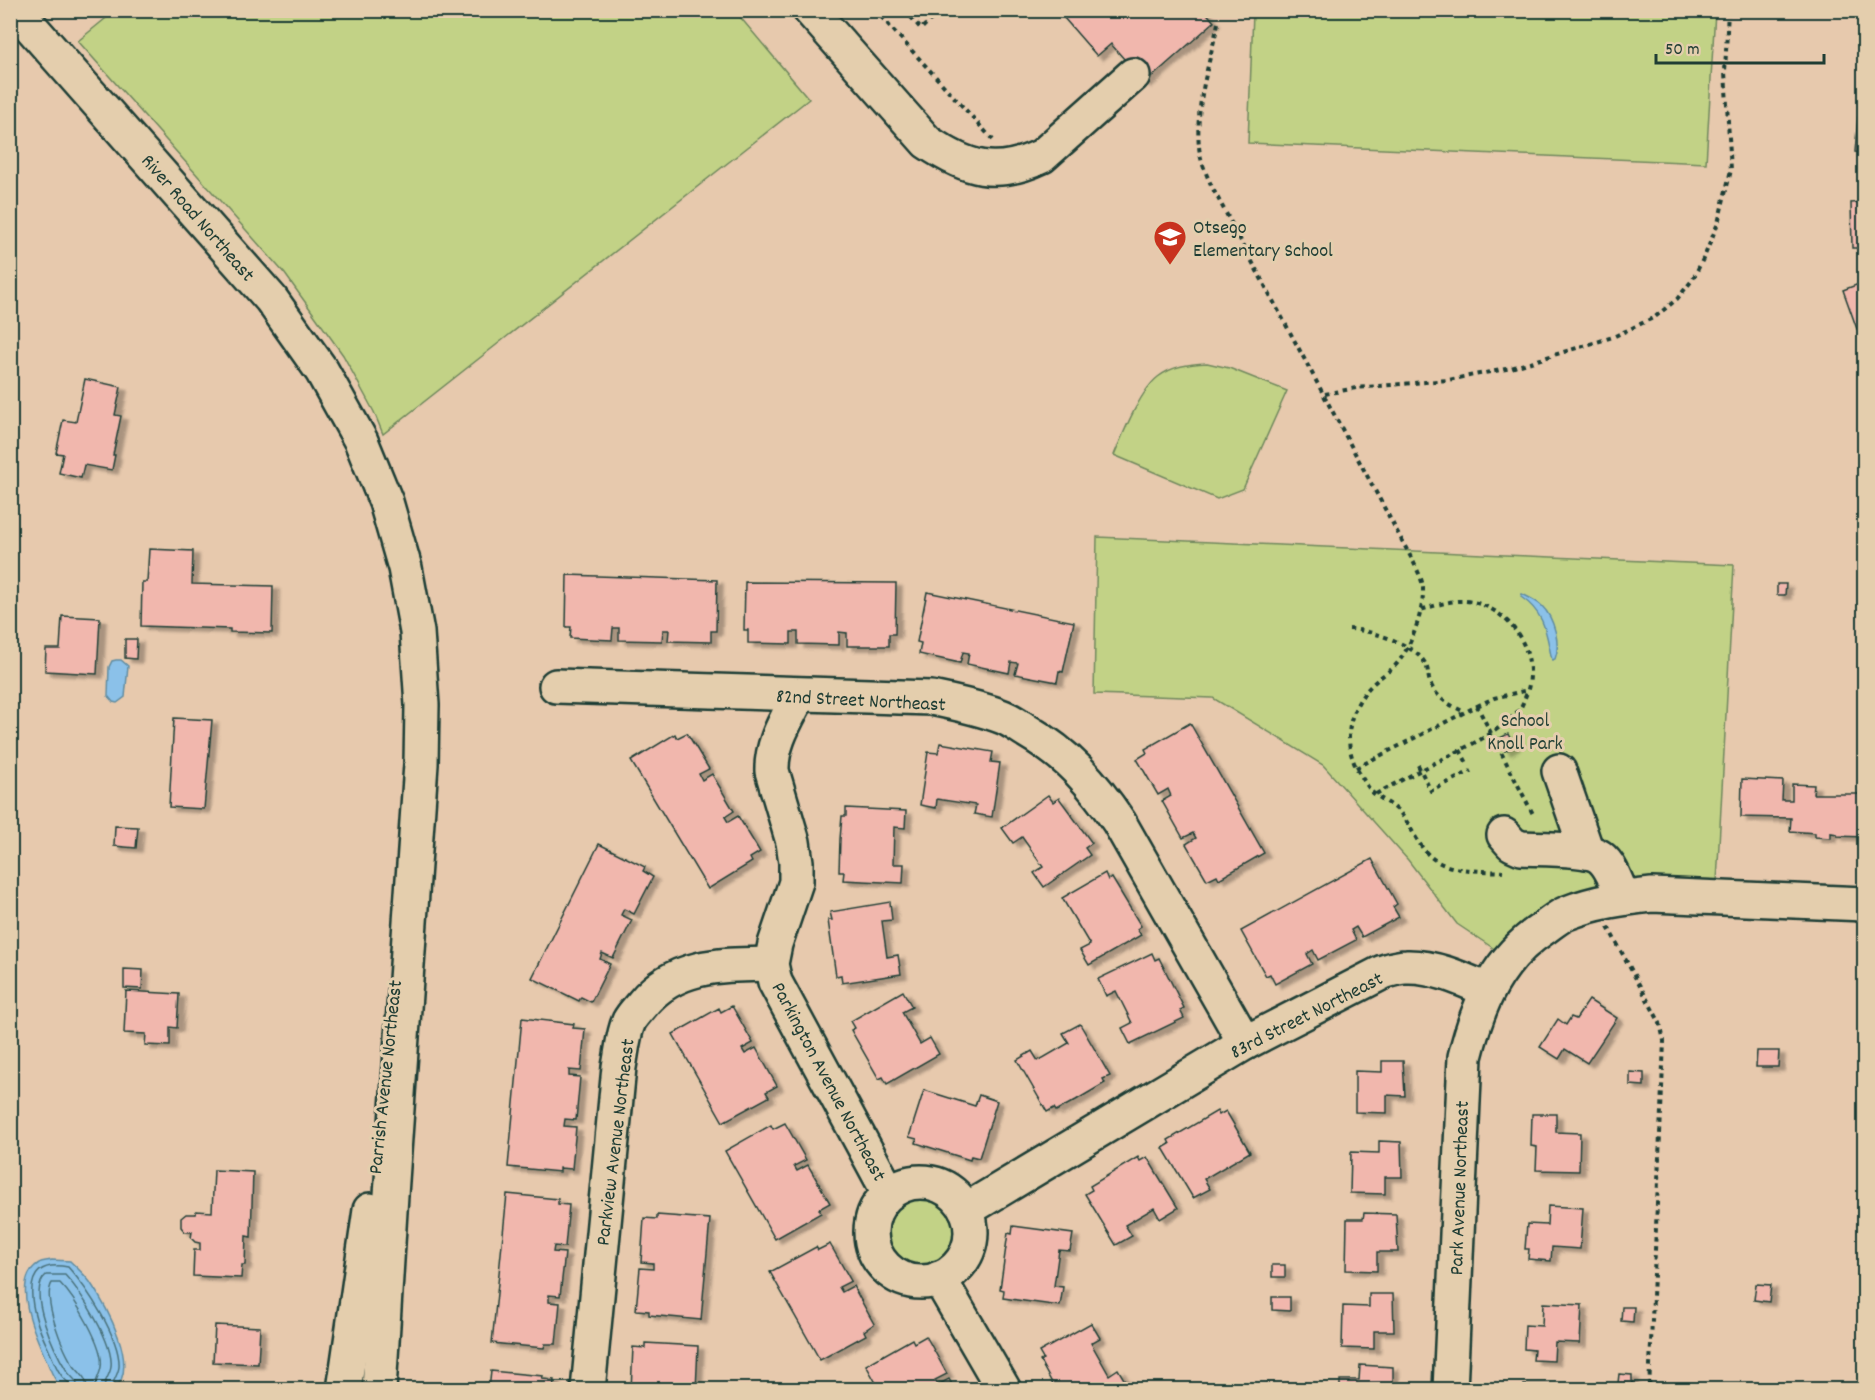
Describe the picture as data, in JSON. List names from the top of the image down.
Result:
{
  "streets": {
    "street": [
      "River Road Northeast",
      "82nd Street Northeast",
      "83rd Street Northeast",
      "Parrish Avenue Northeast",
      "Parkington Avenue Northeast",
      "Parkview Avenue Northeast",
      "Park Avenue Northeast"
    ]
  },
  "crossings": [
    ["River Road Northeast", "Parrish Avenue Northeast"],
    ["82nd Street Northeast", "83rd Street Northeast"],
    ["82nd Street Northeast", "Parkington Avenue Northeast"],
    ["83rd Street Northeast", "Parkington Avenue Northeast"],
    ["83rd Street Northeast", "Park Avenue Northeast"],
    ["Parkington Avenue Northeast", "Parkview Avenue Northeast"]
  ],
  "parks": ["School Knoll Park"],
  "places": {
    "school or university": ["Otsego Elementary School"]
  },
  "scale_bar": "50 m"
}
